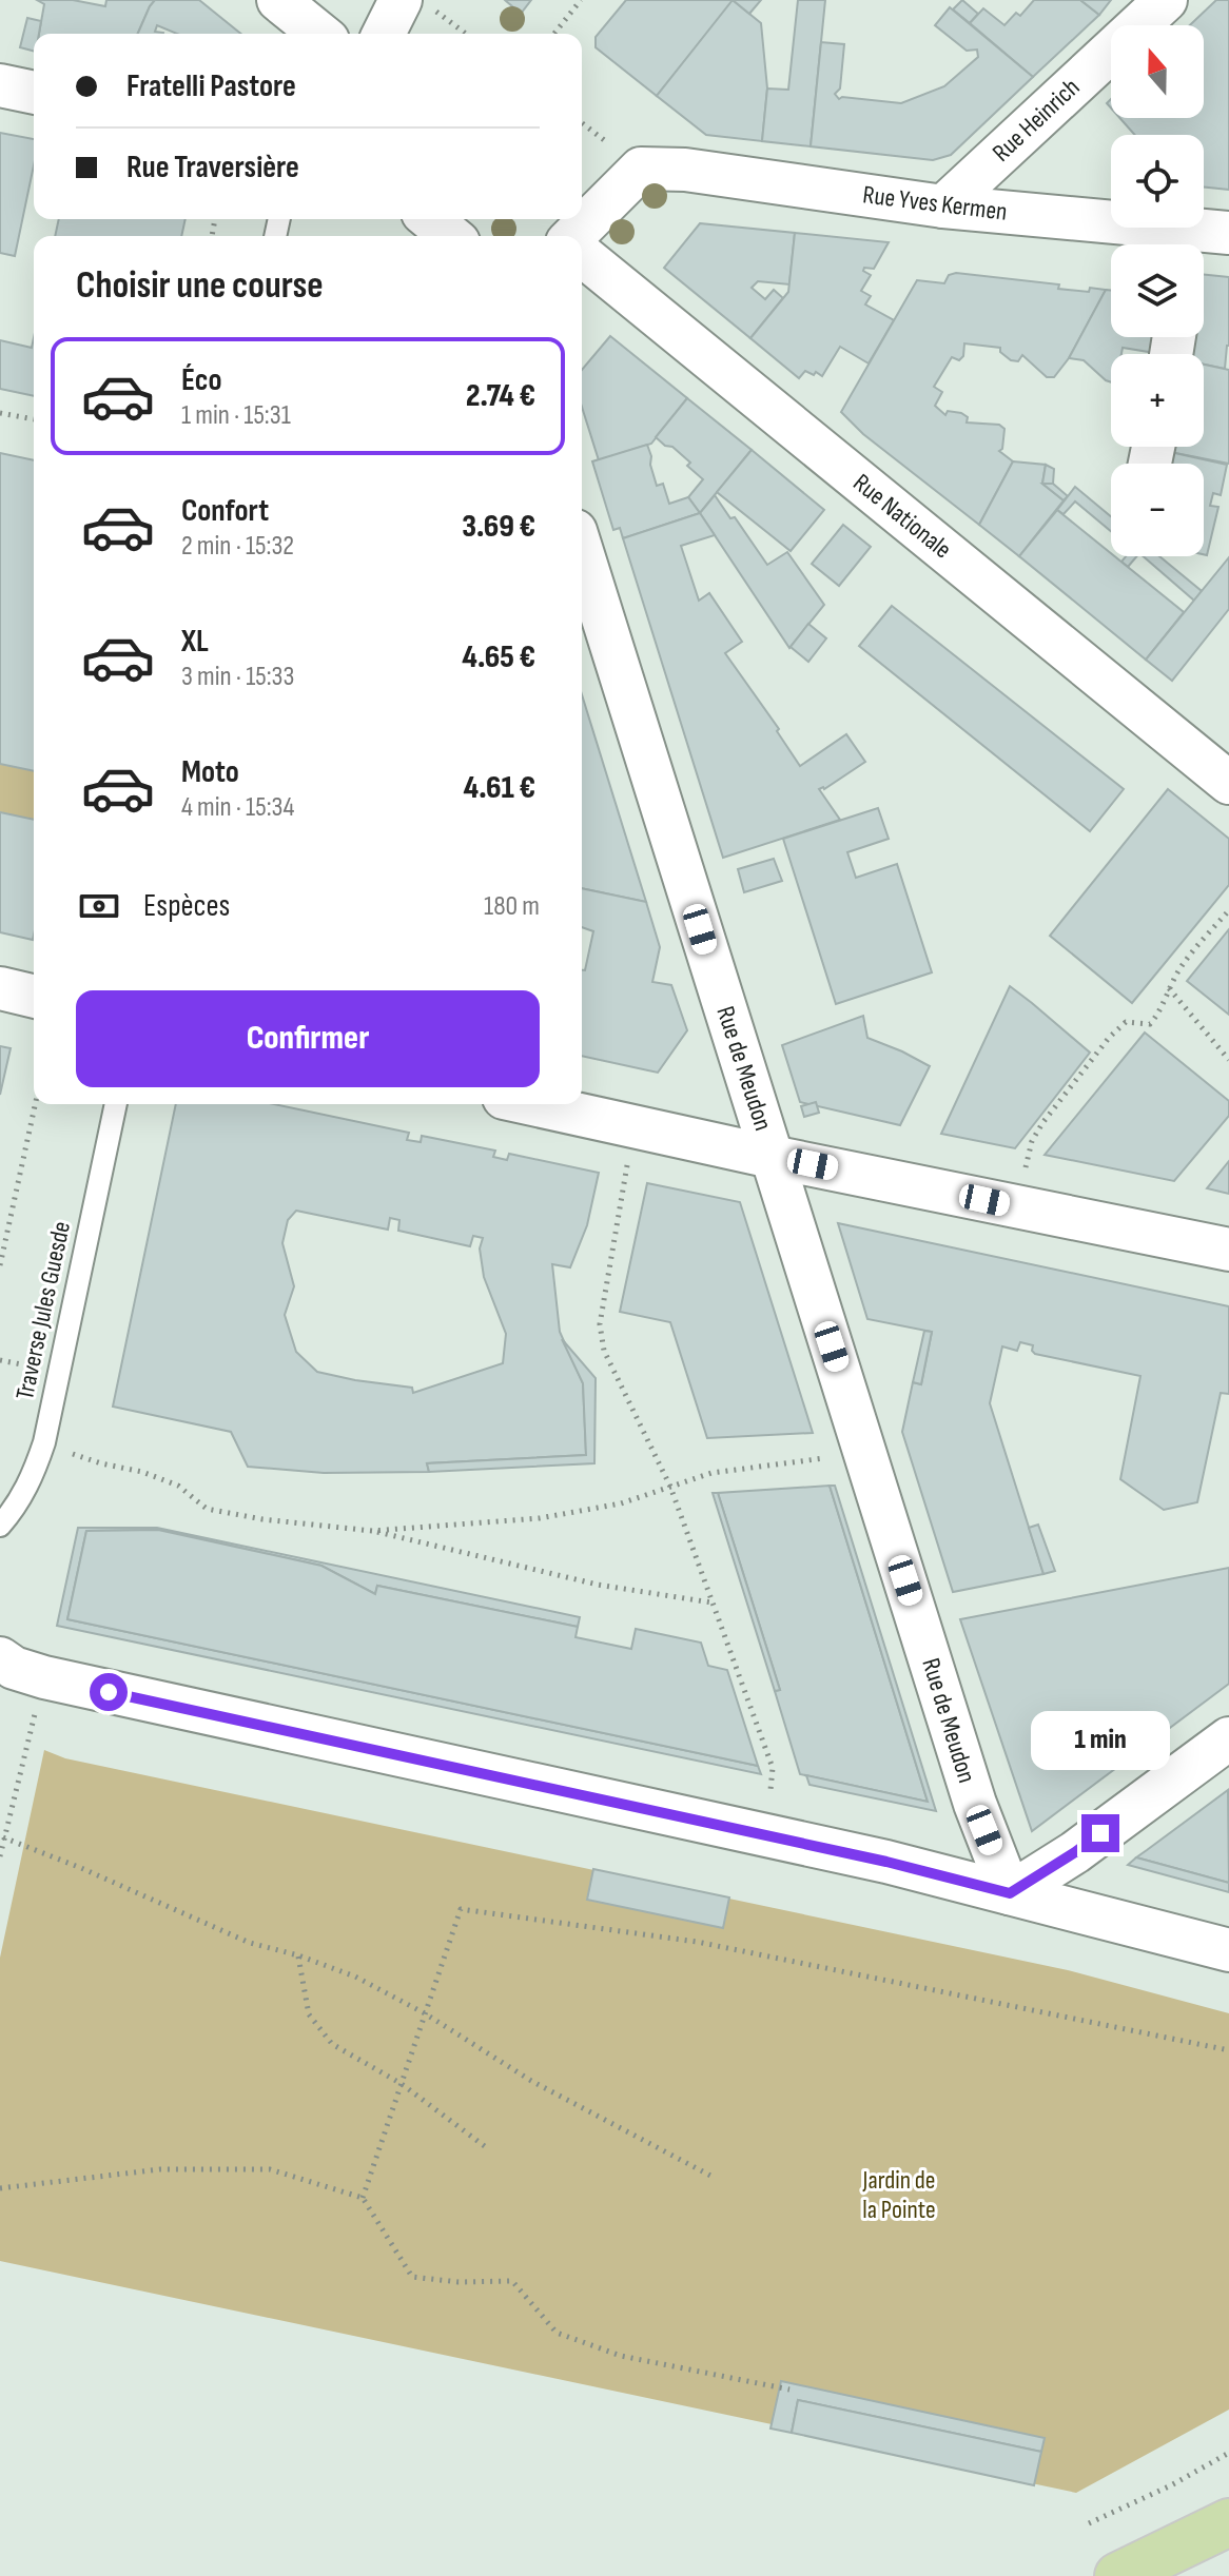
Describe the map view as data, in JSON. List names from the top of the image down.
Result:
{
  "streets": {
    "street": [
      "Rue Heinrich",
      "Rue Yves Kermen",
      "Rue Nationale",
      "Rue de Meudon"
    ],
    "lane": ["Traverse Jules Guesde"]
  },
  "crossings": [
    ["Rue Heinrich", "Rue Yves Kermen"]
  ],
  "parks": ["Jardin de la Pointe"],
  "north": "top",
  "page": {
    "map_buttons": ["+", "−"],
    "banner": ["Fratelli Pastore", "Rue Traversière"],
    "heading": "Choisir une course",
    "list": [
      {
        "name": "Éco",
        "note": "1 min · 15:31",
        "value": "2.74 €"
      },
      {
        "name": "Confort",
        "note": "2 min · 15:32",
        "value": "3.69 €"
      },
      {
        "name": "XL",
        "note": "3 min · 15:33",
        "value": "4.65 €"
      },
      {
        "name": "Moto",
        "note": "4 min · 15:34",
        "value": "4.61 €"
      }
    ],
    "pay": ["Espèces", "180 m"],
    "buttons": "Confirmer",
    "bubble": "1 min"
  }
}
